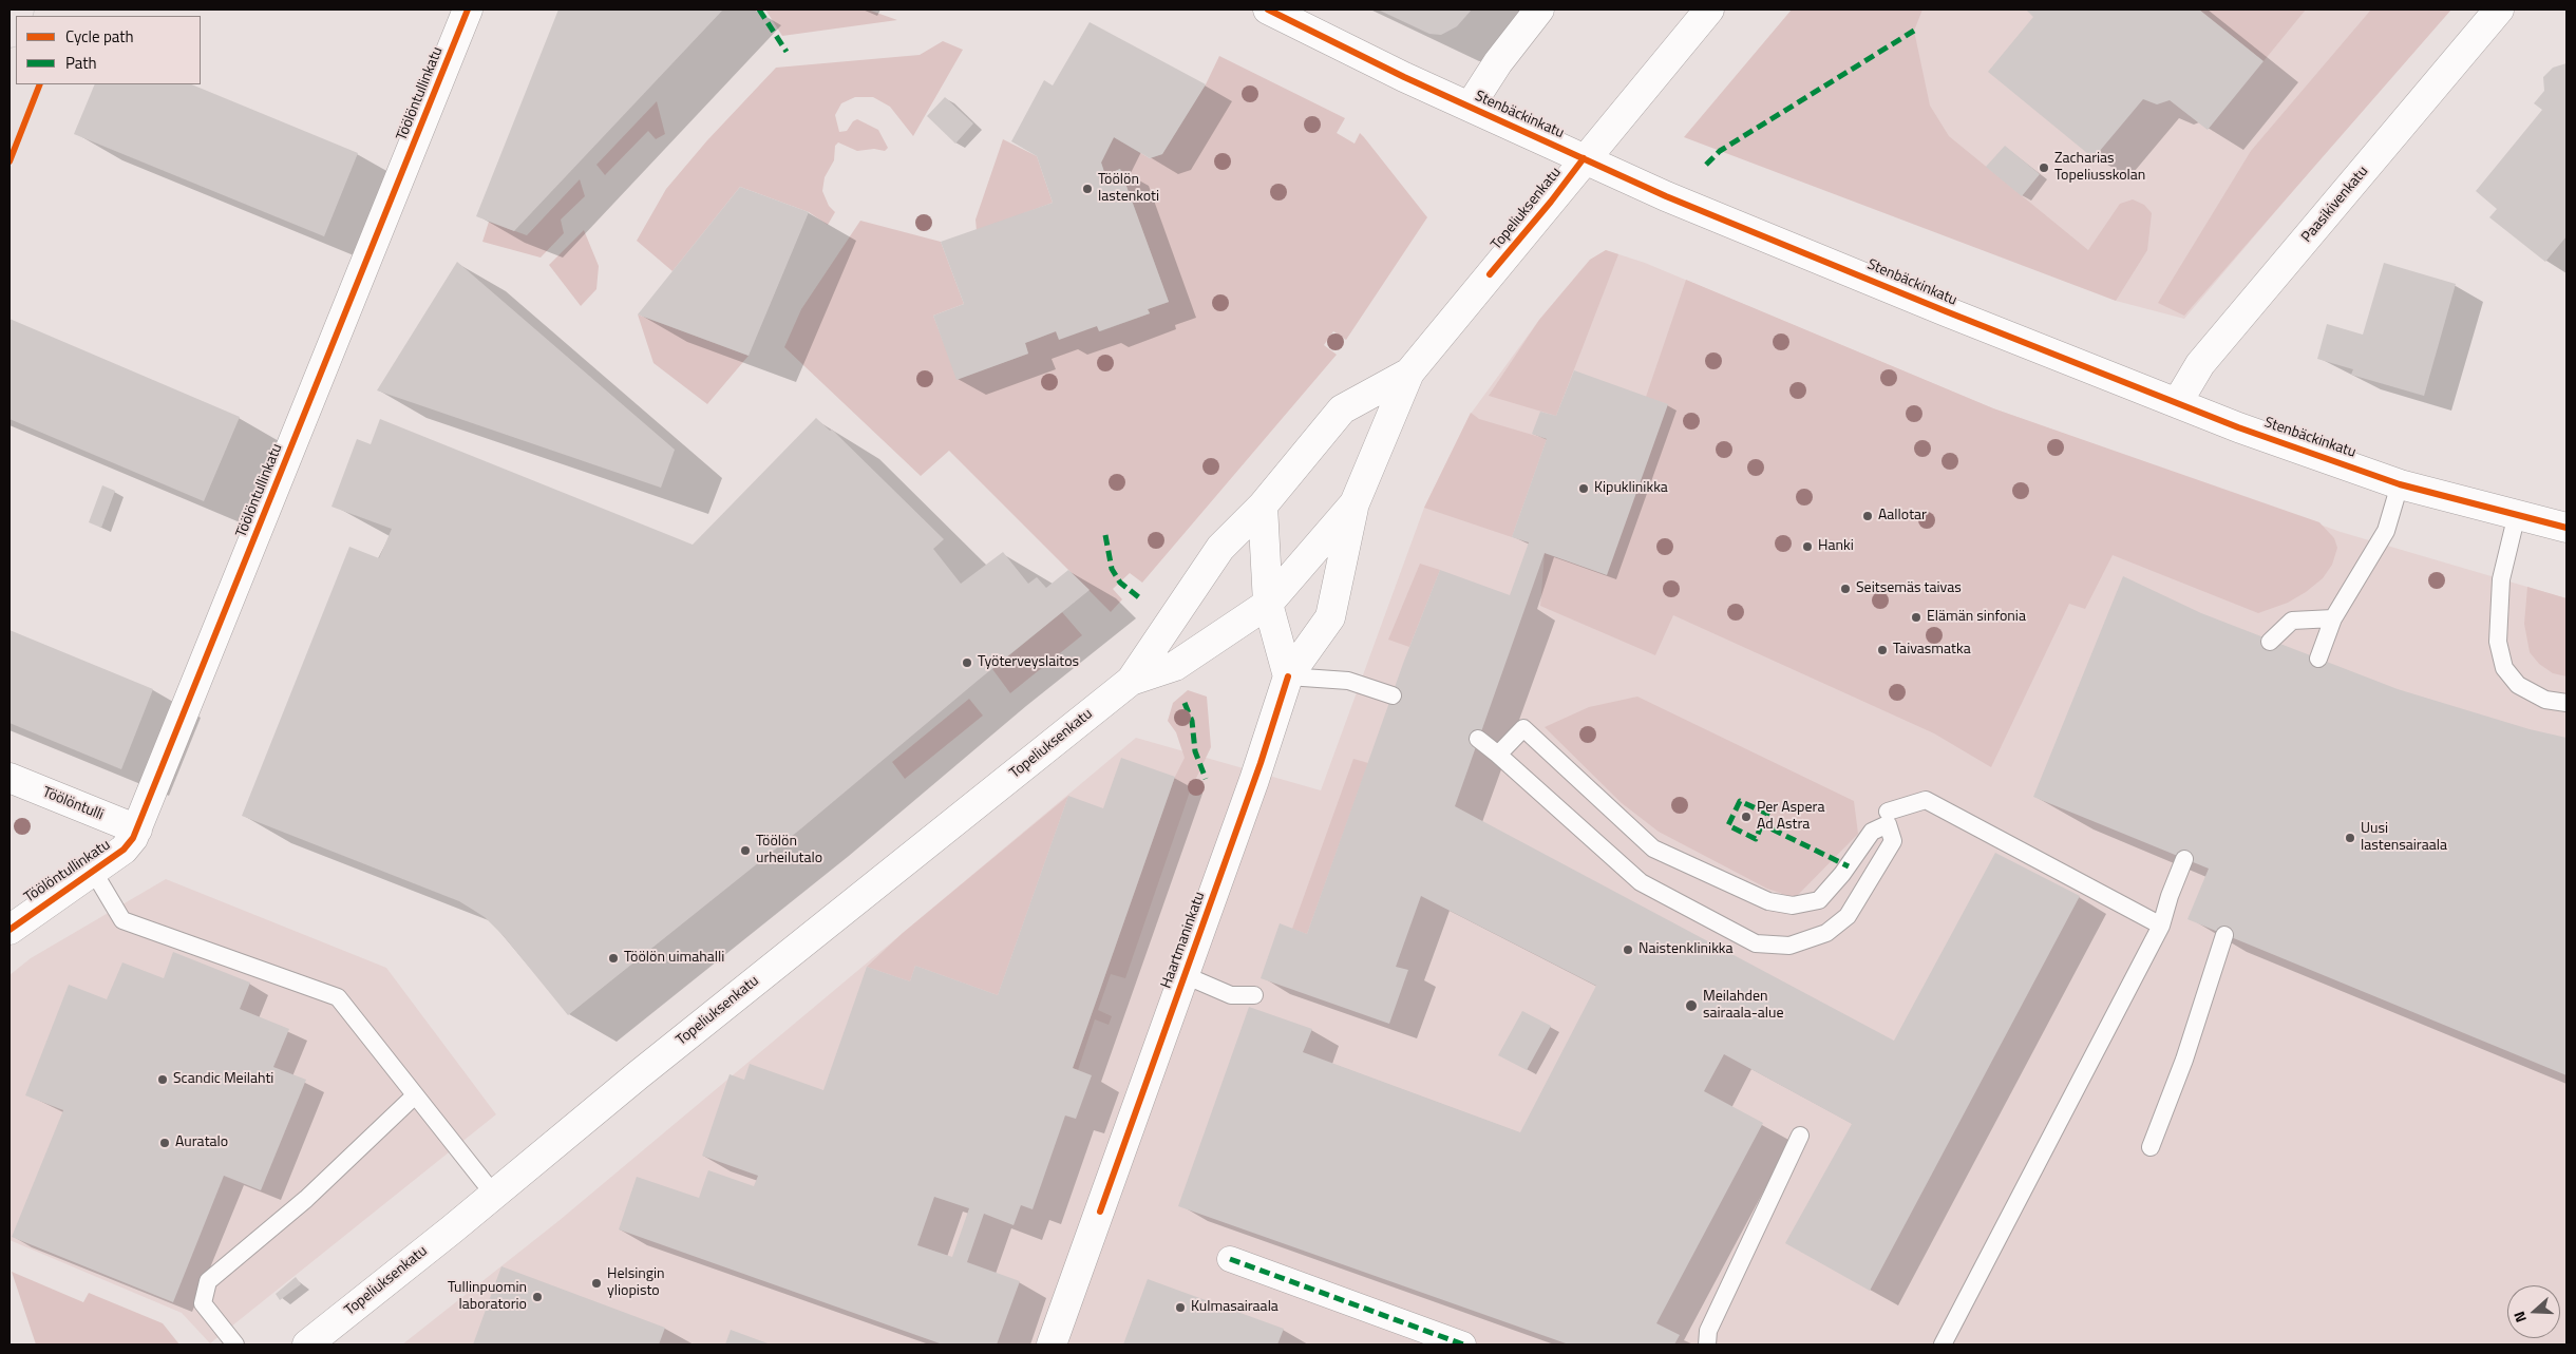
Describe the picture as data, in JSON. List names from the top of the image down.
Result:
{
  "streets": {
    "main road": [
      "Töölöntullinkatu",
      "Stenbäckinkatu",
      "Paasikivenkatu",
      "Topeliuksenkatu",
      "Töölöntulli",
      "Haartmaninkatu"
    ]
  },
  "crossings": [
    ["Töölöntullinkatu", "Töölöntulli"],
    ["Stenbäckinkatu", "Paasikivenkatu"],
    ["Stenbäckinkatu", "Topeliuksenkatu"],
    ["Topeliuksenkatu", "Haartmaninkatu"]
  ],
  "places": [
    "Zacharias Topeliusskolan",
    "Töölön lastenkoti",
    "Kipuklinikka",
    "Aallotar",
    "Hanki",
    "Seitsemäs taivas",
    "Elämän sinfonia",
    "Taivasmatka",
    "Työterveyslaitos",
    "Per Aspera Ad Astra",
    "Uusi lastensairaala",
    "Töölön urheilutalo",
    "Naistenklinikka",
    "Töölön uimahalli",
    "Meilahden sairaala-alue",
    "Scandic Meilahti",
    "Auratalo",
    "Helsingin yliopisto",
    "Tullinpuomin laboratorio",
    "Kulmasairaala"
  ],
  "legend": ["Cycle path", "Path"],
  "north": "left"
}
